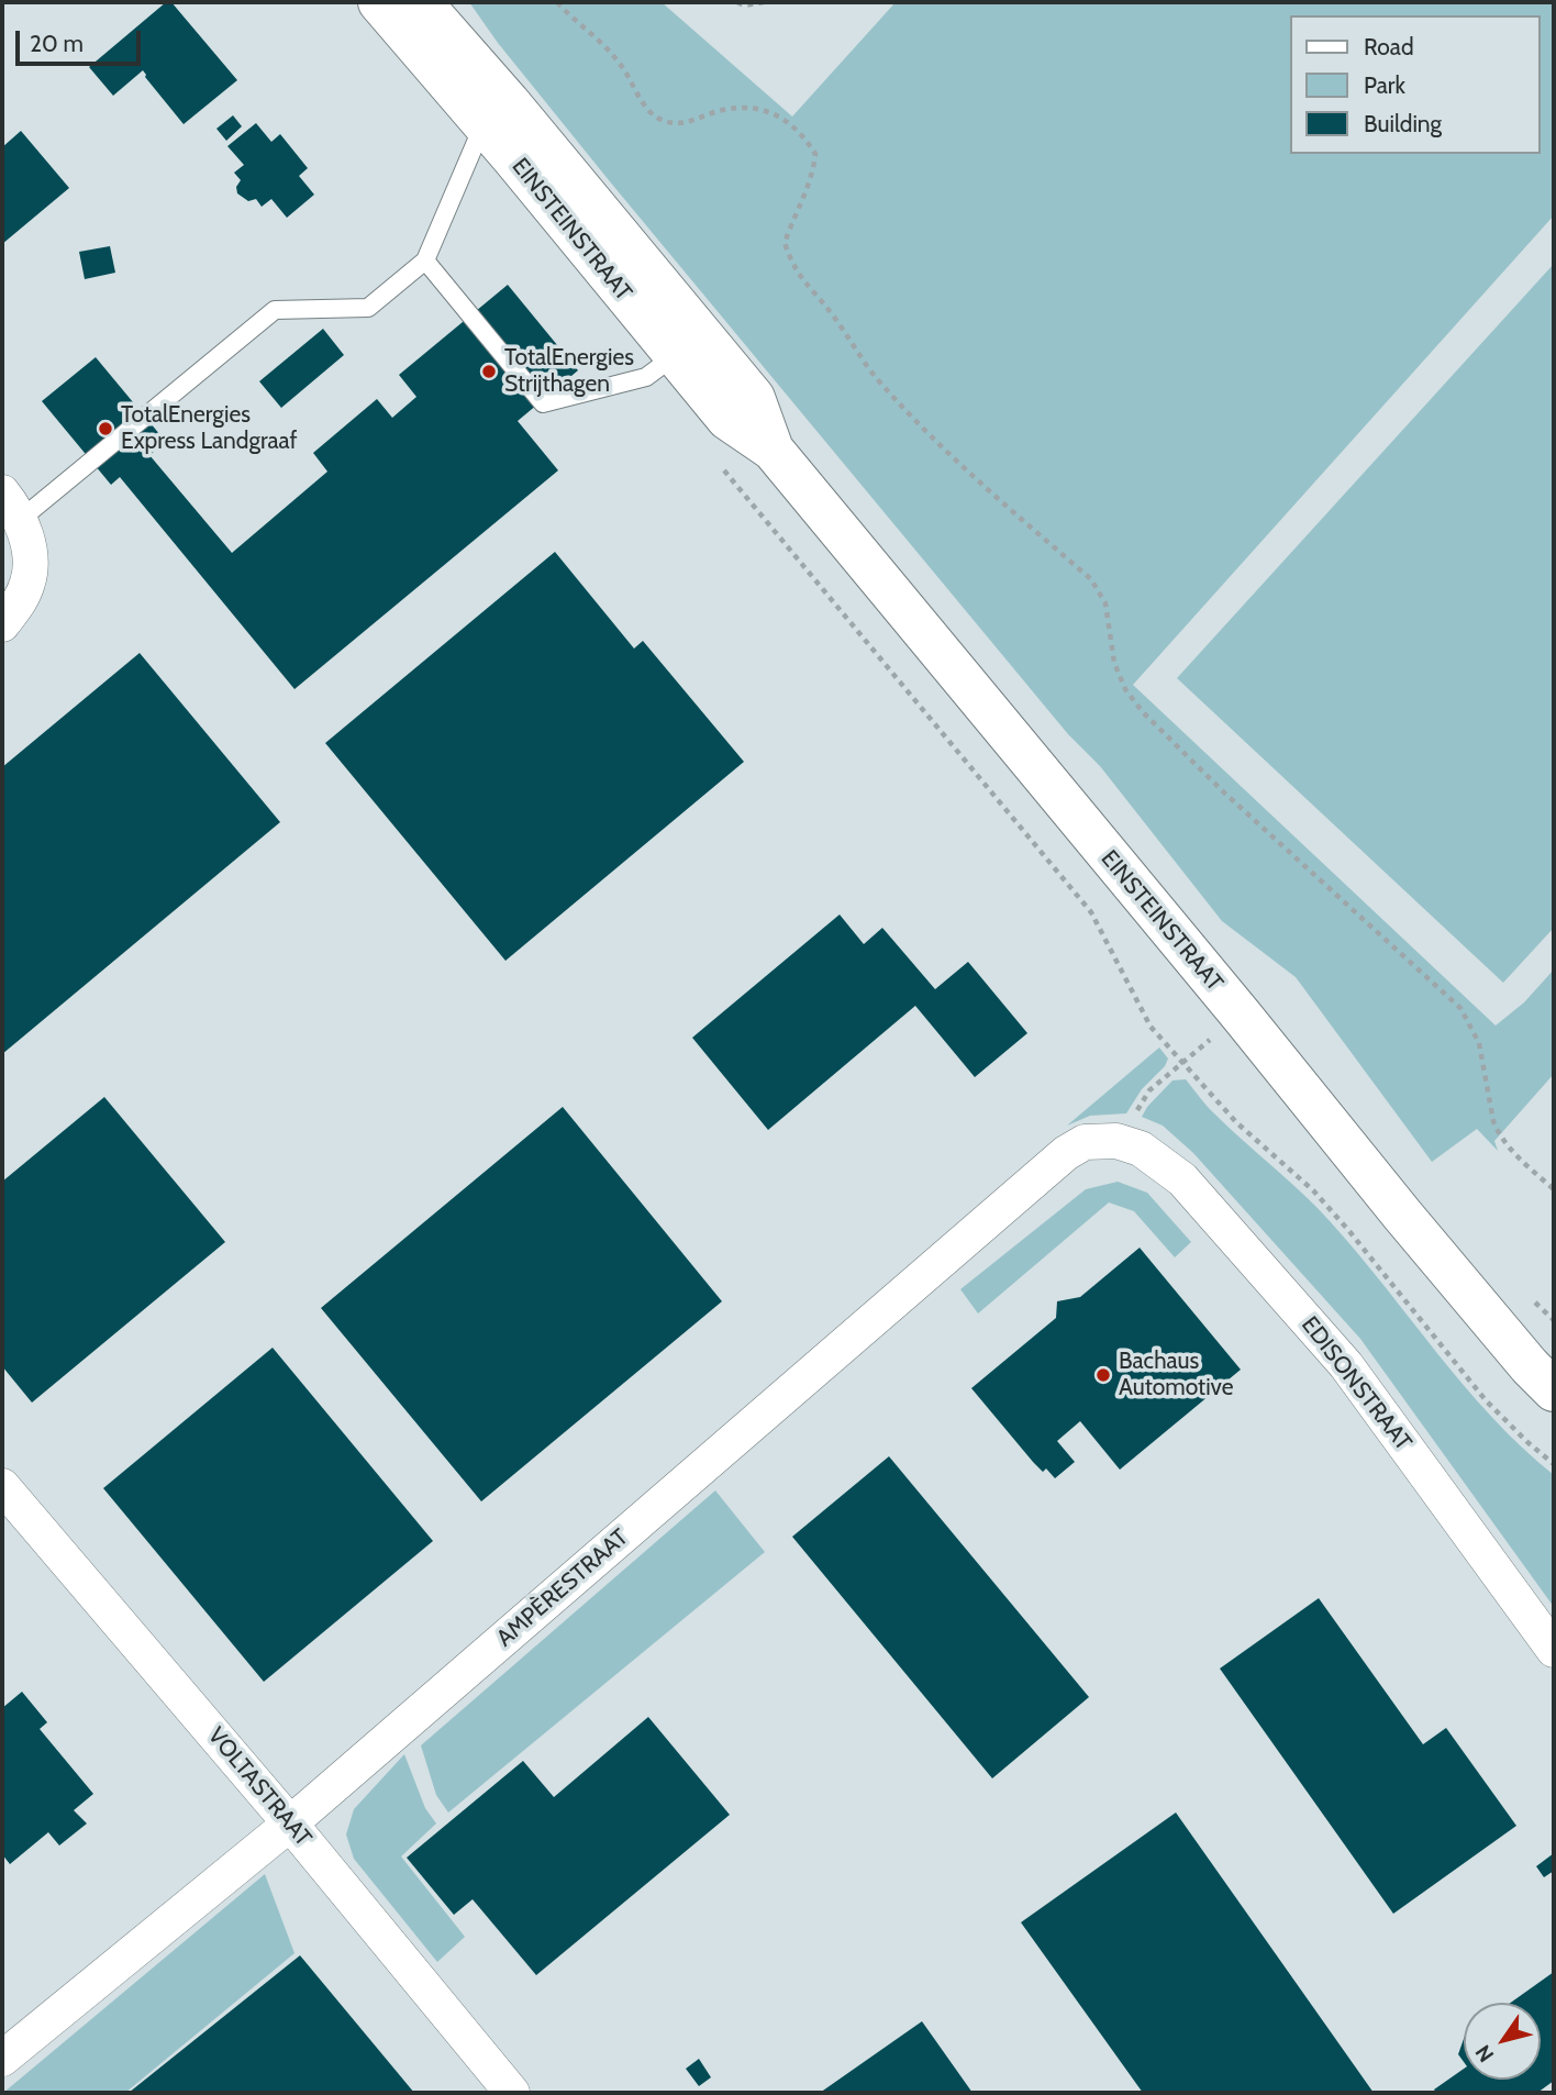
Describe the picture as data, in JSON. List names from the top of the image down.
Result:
{
  "streets": {
    "main road": ["EINSTEINSTRAAT"],
    "street": ["EDISONSTRAAT", "AMPÈRESTRAAT", "VOLTASTRAAT"]
  },
  "crossings": [
    ["EDISONSTRAAT", "AMPÈRESTRAAT"],
    ["AMPÈRESTRAAT", "VOLTASTRAAT"]
  ],
  "places": ["TotalEnergies Strijthagen", "TotalEnergies Express Landgraaf", "Bachaus Automotive"],
  "legend": ["Road", "Park", "Building"],
  "scale_bar": "20 m",
  "north": "bottom left"
}
